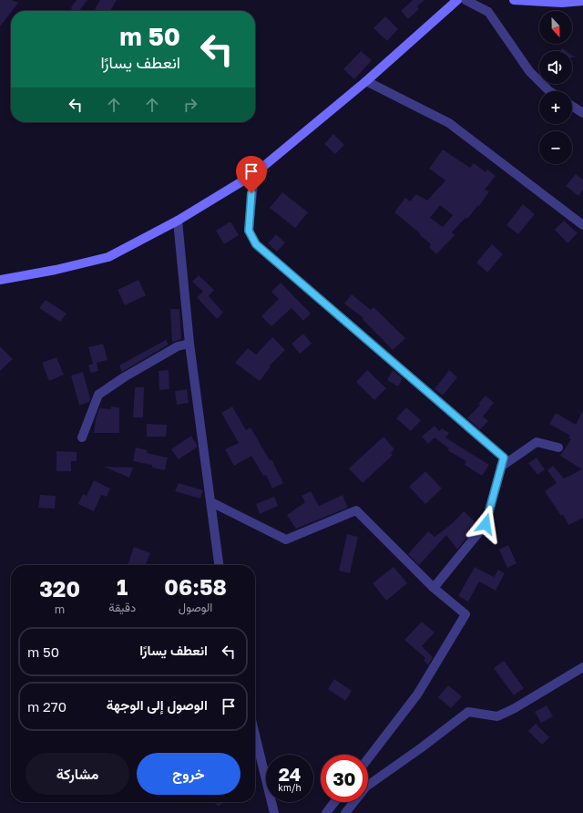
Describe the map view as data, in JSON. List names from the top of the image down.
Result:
{
  "north": "bottom",
  "page": {
    "map_buttons": ["+", "−"],
    "turn": ["50 m", "انعطف يسارًا"],
    "eta": [
      "06:58",
      "الوصول",
      "1",
      "دقيقة",
      "320",
      "m"
    ],
    "list": [
      {
        "name": "انعطف يسارًا",
        "value": "50 m"
      },
      {
        "name": "الوصول إلى الوجهة",
        "value": "270 m"
      }
    ],
    "buttons": ["خروج", "مشاركة"],
    "speed": "24 km/h",
    "limit": "30"
  }
}
